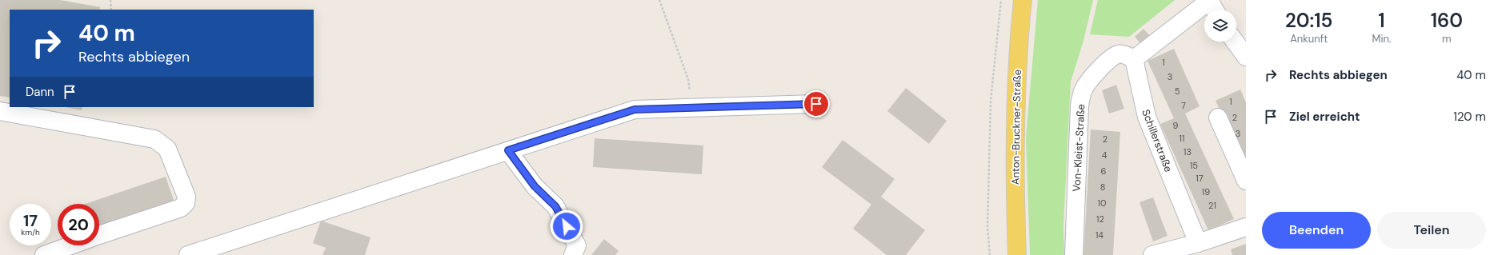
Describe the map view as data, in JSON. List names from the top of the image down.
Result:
{
  "streets": {
    "main road": ["Anton-Bruckner-Straße"],
    "street": ["Schillerstraße", "Von-Kleist-Straße"]
  },
  "crossings": [
    ["Schillerstraße", "Von-Kleist-Straße"]
  ],
  "house_numbers": [
    "1",
    "3",
    "5",
    "1",
    "7",
    "2",
    "9",
    "3",
    "11",
    "2",
    "13",
    "4",
    "15",
    "6",
    "17",
    "8",
    "19",
    "10",
    "21",
    "12",
    "14"
  ],
  "page": {
    "eta": [
      "20:15",
      "Ankunft",
      "1",
      "Min.",
      "160",
      "m"
    ],
    "turn": ["40 m", "Rechts abbiegen"],
    "list": [
      {
        "name": "Rechts abbiegen",
        "value": "40 m"
      },
      {
        "name": "Ziel erreicht",
        "value": "120 m"
      }
    ],
    "then": "Dann",
    "speed": "17 km/h",
    "limit": "20",
    "buttons": ["Beenden", "Teilen"]
  }
}
